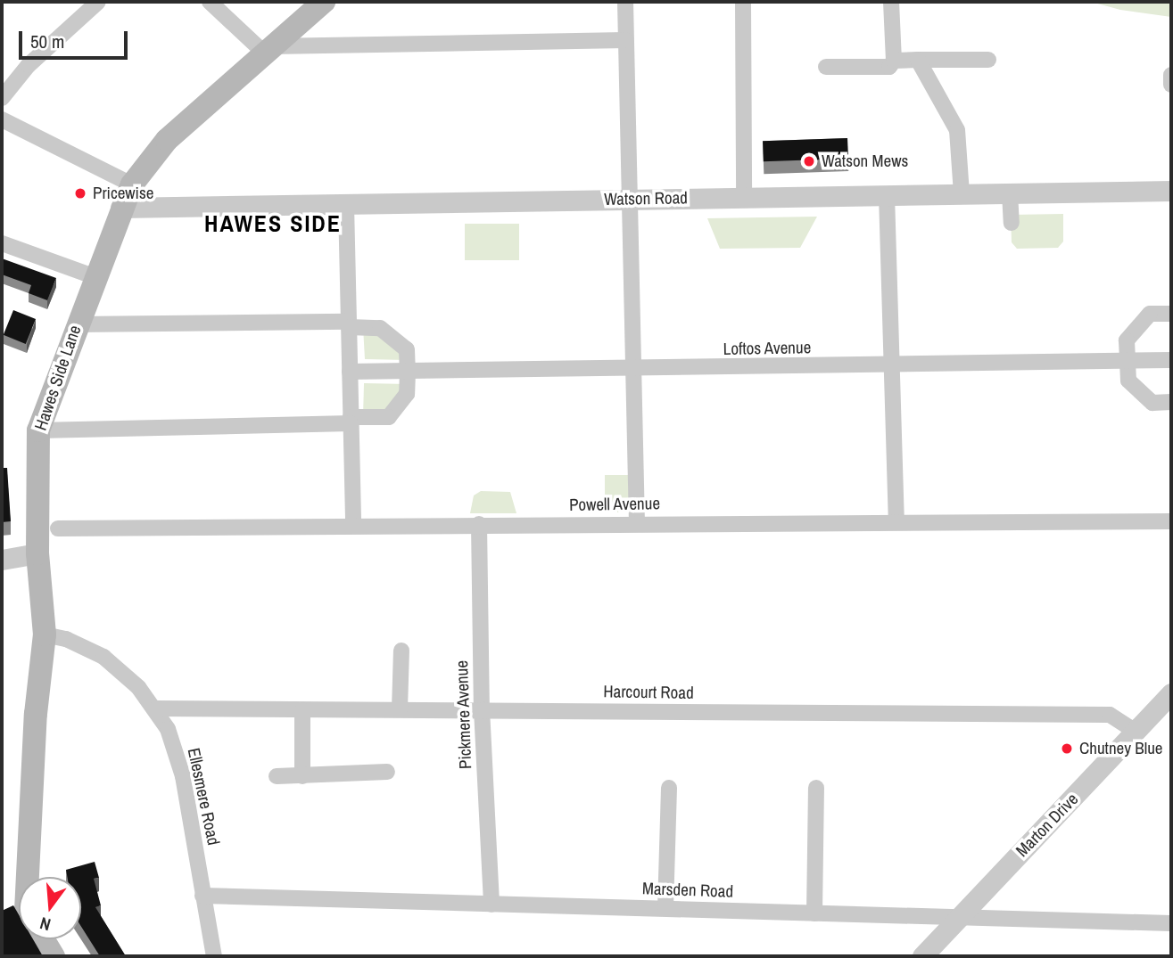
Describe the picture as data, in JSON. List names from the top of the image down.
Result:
{
  "streets": {
    "main road": ["Hawes Side Lane"],
    "street": [
      "Watson Road",
      "Loftos Avenue",
      "Powell Avenue",
      "Harcourt Road",
      "Pickmere Avenue",
      "Ellesmere Road",
      "Marton Drive",
      "Marsden Road"
    ]
  },
  "crossings": [
    ["Watson Road", "Hawes Side Lane"],
    ["Hawes Side Lane", "Ellesmere Road"],
    ["Powell Avenue", "Pickmere Avenue"],
    ["Harcourt Road", "Pickmere Avenue"],
    ["Harcourt Road", "Ellesmere Road"],
    ["Harcourt Road", "Marton Drive"],
    ["Pickmere Avenue", "Marsden Road"],
    ["Ellesmere Road", "Marsden Road"],
    ["Marton Drive", "Marsden Road"]
  ],
  "districts": ["HAWES SIDE"],
  "places": ["Watson Mews", "Pricewise", "Chutney Blue"],
  "scale_bar": "50 m",
  "north": "bottom"
}
